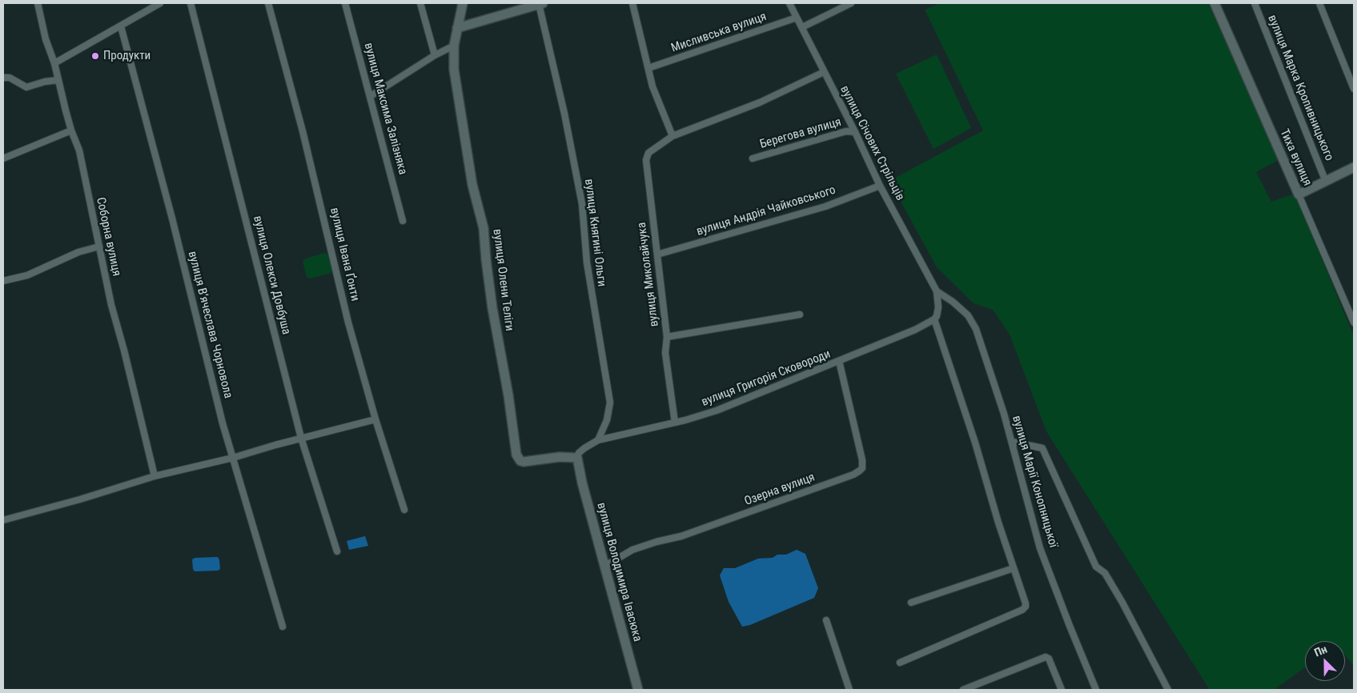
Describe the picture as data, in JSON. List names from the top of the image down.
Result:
{
  "streets": {
    "street": [
      "Мисливська вулиця",
      "вулиця Марка Кропивницького",
      "вулиця Максима Залізняка",
      "Берегова вулиця",
      "вулиця Січових Стрільців",
      "Тиха вулиця",
      "вулиця Андрія Чайковського",
      "вулиця Княгині Ольги",
      "Соборна вулиця",
      "вулиця Івана Ґонти",
      "вулиця Миколайчука",
      "вулиця Олекси Довбуша",
      "вулиця Олени Теліги",
      "вулиця Вʼячеслава Чорновола",
      "вулиця Григорія Сковороди",
      "вулиця Марії Конопницької",
      "Озерна вулиця",
      "вулиця Володимира Івасюка"
    ]
  },
  "crossings": [
    ["Мисливська вулиця", "вулиця Січових Стрільців"],
    ["Берегова вулиця", "вулиця Січових Стрільців"],
    ["вулиця Січових Стрільців", "вулиця Андрія Чайковського"],
    ["вулиця Січових Стрільців", "вулиця Миколайчука"],
    ["вулиця Січових Стрільців", "вулиця Марії Конопницької"],
    ["вулиця Андрія Чайковського", "вулиця Миколайчука"],
    ["вулиця Княгині Ольги", "вулиця Григорія Сковороди"],
    ["вулиця Миколайчука", "вулиця Григорія Сковороди"],
    ["вулиця Олени Теліги", "вулиця Григорія Сковороди"],
    ["вулиця Олени Теліги", "вулиця Володимира Івасюка"],
    ["вулиця Григорія Сковороди", "Озерна вулиця"],
    ["вулиця Григорія Сковороди", "вулиця Володимира Івасюка"],
    ["Озерна вулиця", "вулиця Володимира Івасюка"]
  ],
  "places": ["Продукти"],
  "north": "top left"
}
